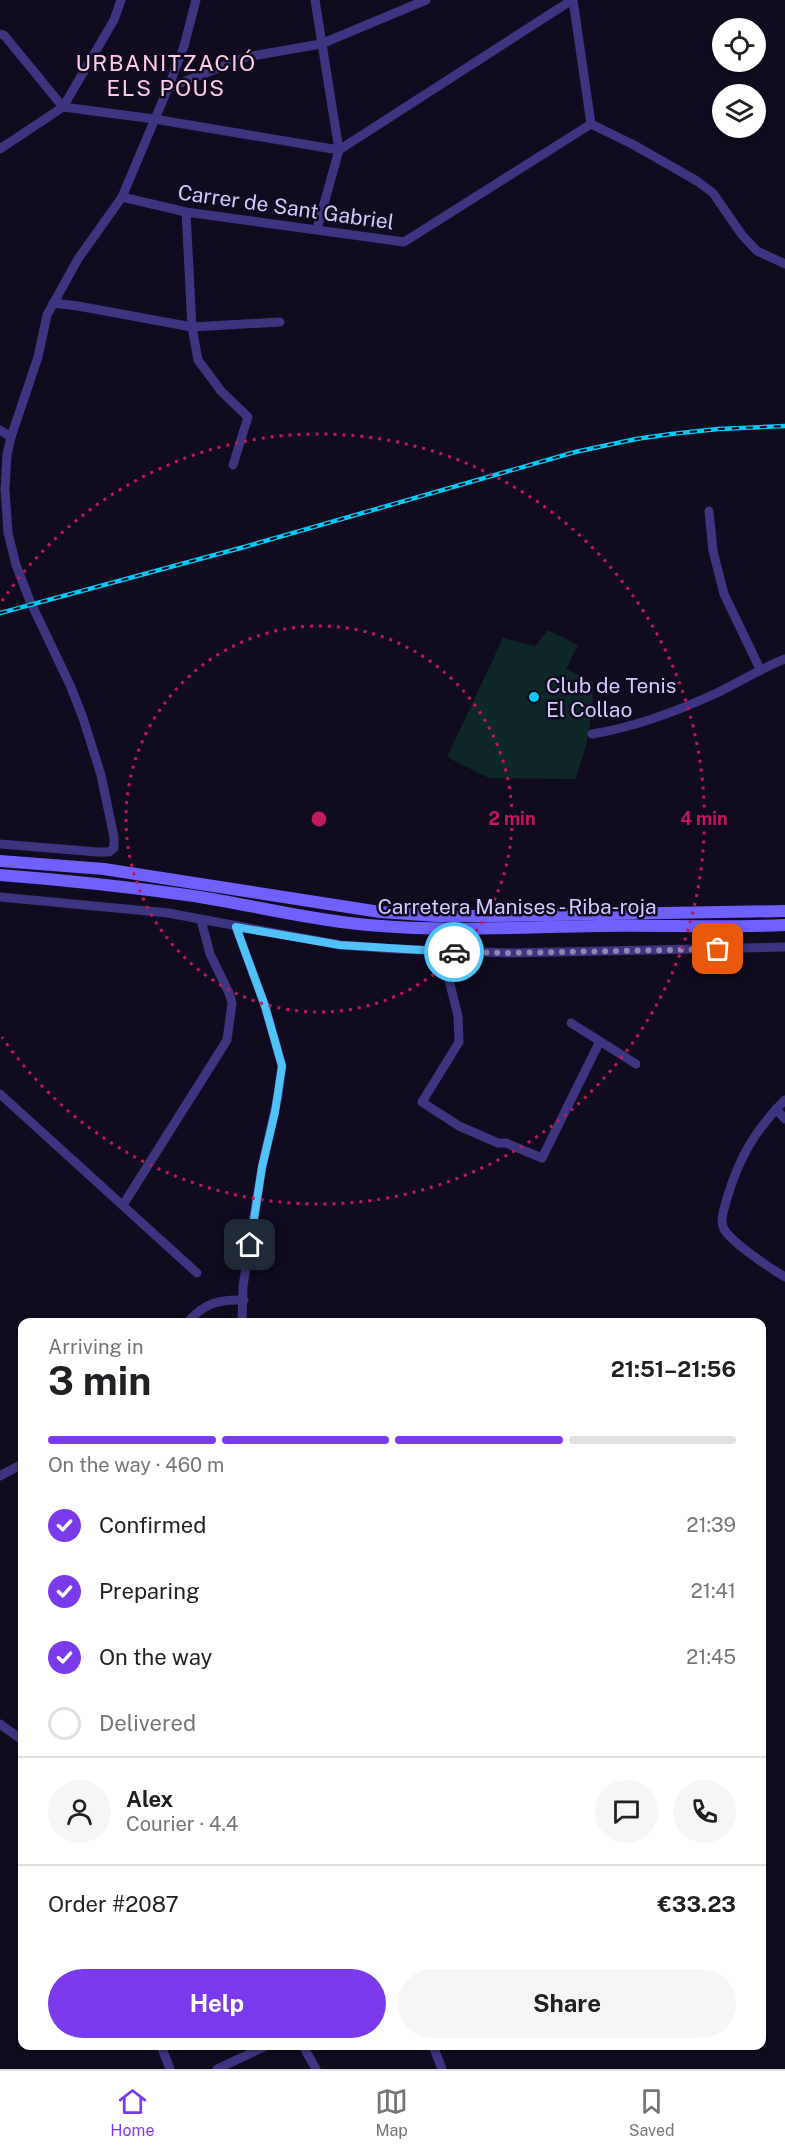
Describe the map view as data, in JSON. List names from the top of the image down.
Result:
{
  "streets": {
    "main road": ["Carretera Manises - Riba-roja"],
    "street": ["Carrer de Sant Gabriel"]
  },
  "districts": ["URBANITZACIÓ ELS POUS"],
  "places": ["Club de Tenis El Collao"],
  "page": {
    "heading": ["3 min", "Arriving in", "21:51–21:56"],
    "panel": [
      "Alex",
      "Courier · 4.4",
      "Order #2087",
      "€33.23"
    ],
    "bar": "On the way · 460 m",
    "list": [
      ["Confirmed", "21:39"],
      ["Preparing", "21:41"],
      ["On the way", "21:45"],
      "Delivered"
    ],
    "buttons": ["Help", "Share"],
    "tabs": ["Home", "Map", "Saved"]
  },
  "rings": ["2 min", "4 min"]
}
